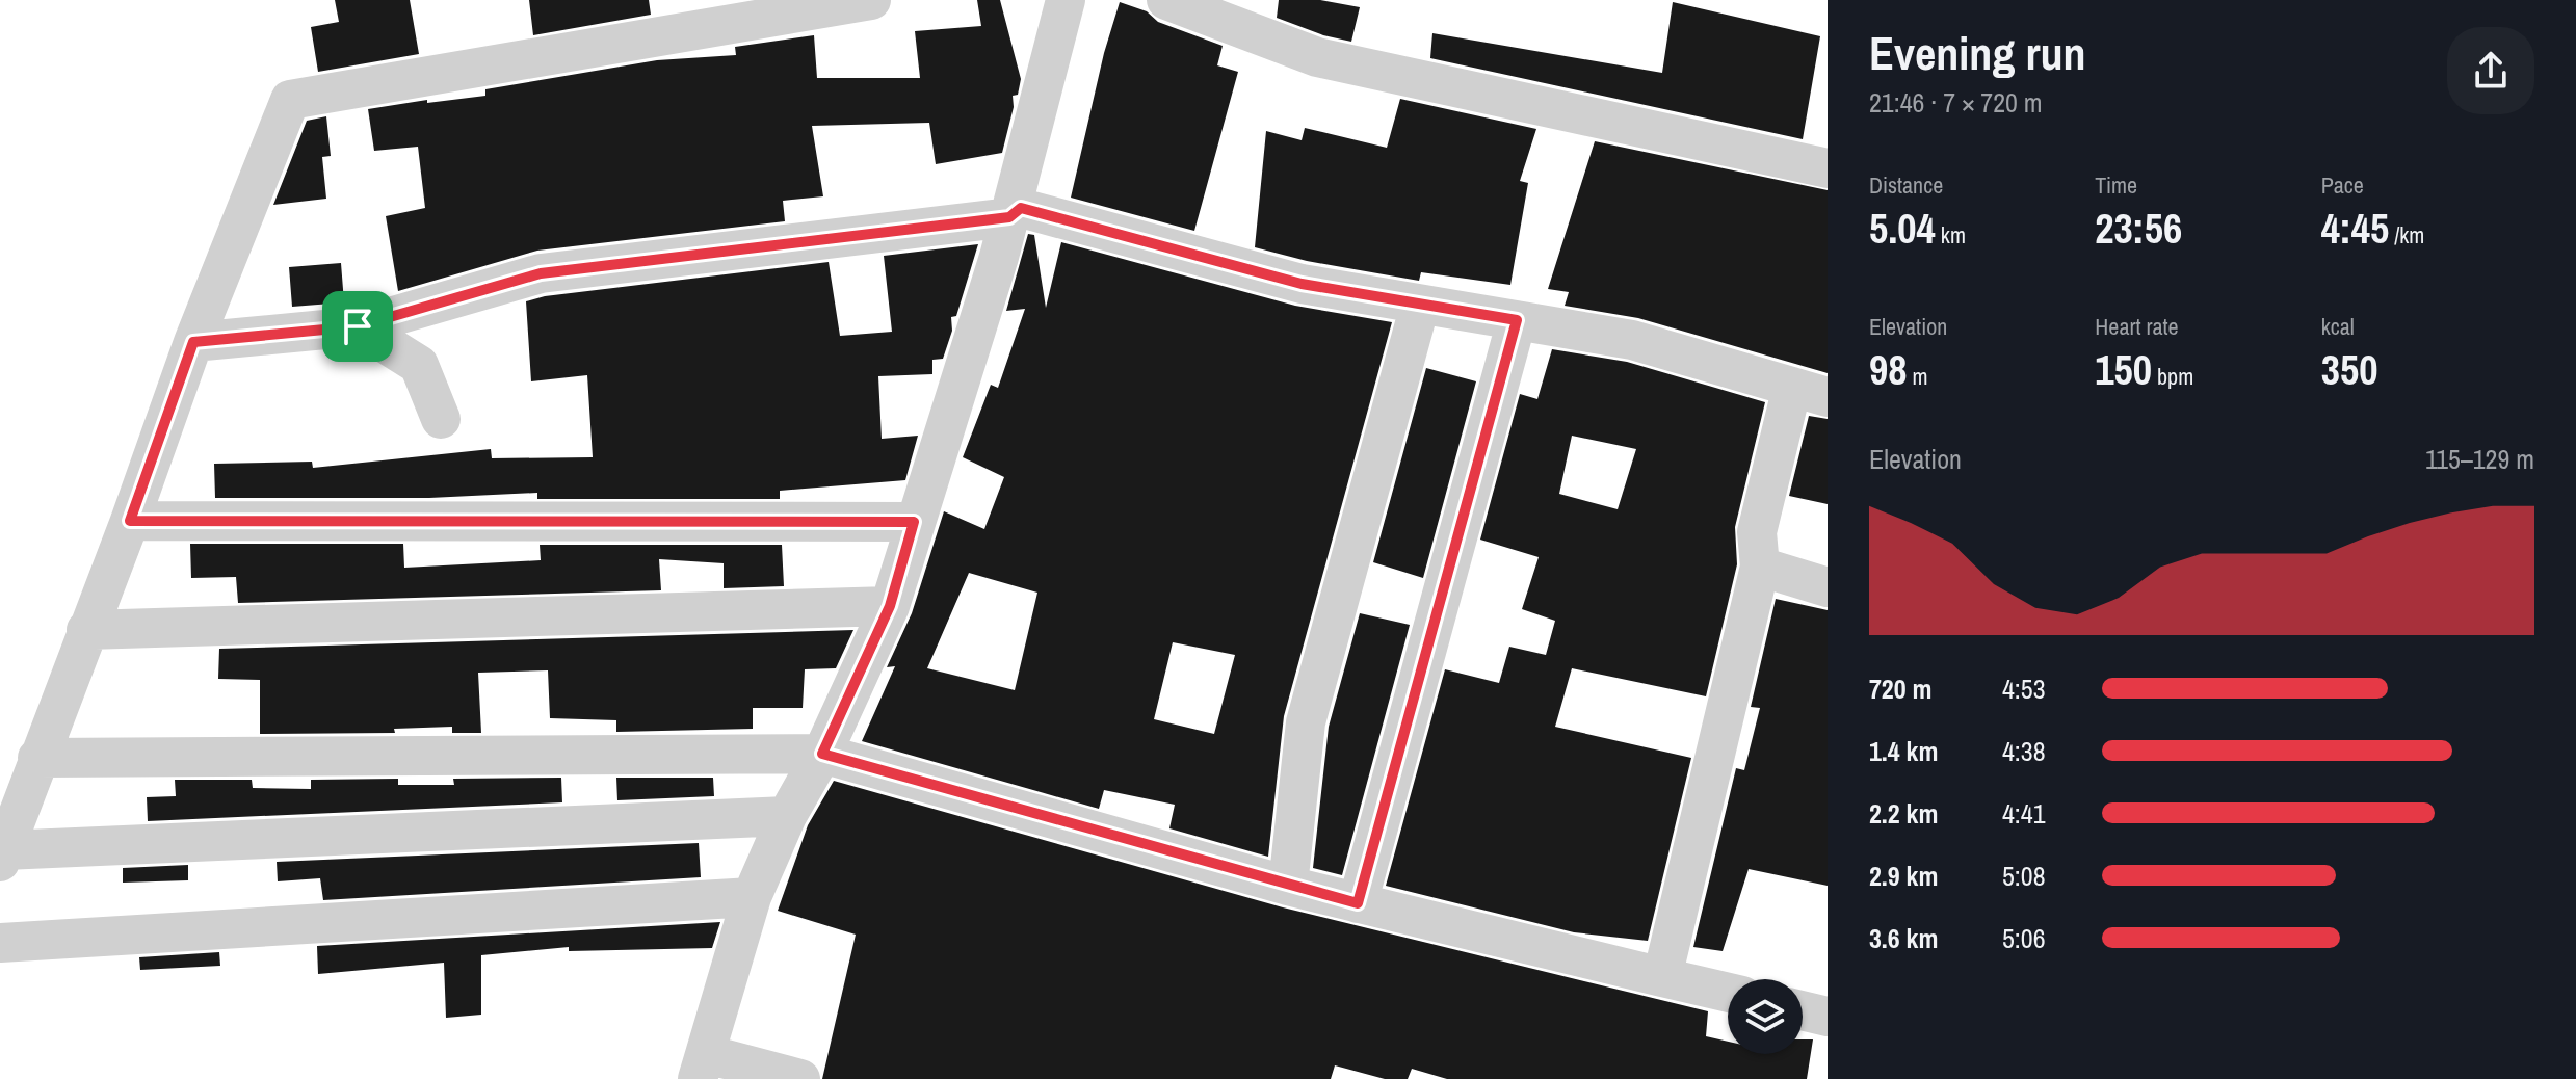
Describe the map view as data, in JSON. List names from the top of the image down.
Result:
{
  "page": {
    "heading": ["Evening run", "21:46 · 7 × 720 m"],
    "stats": [
      ["Distance", "5.04 km"],
      ["Time", "23:56"],
      ["Pace", "4:45 /km"],
      ["Elevation", "98 m"],
      ["Heart rate", "150 bpm"],
      ["kcal", "350"]
    ],
    "chart": ["Elevation", "115–129 m"],
    "list": [
      {
        "name": "720 m",
        "note": "4:53"
      },
      {
        "name": "1.4 km",
        "note": "4:38"
      },
      {
        "name": "2.2 km",
        "note": "4:41"
      },
      {
        "name": "2.9 km",
        "note": "5:08"
      },
      {
        "name": "3.6 km",
        "note": "5:06"
      }
    ]
  }
}
